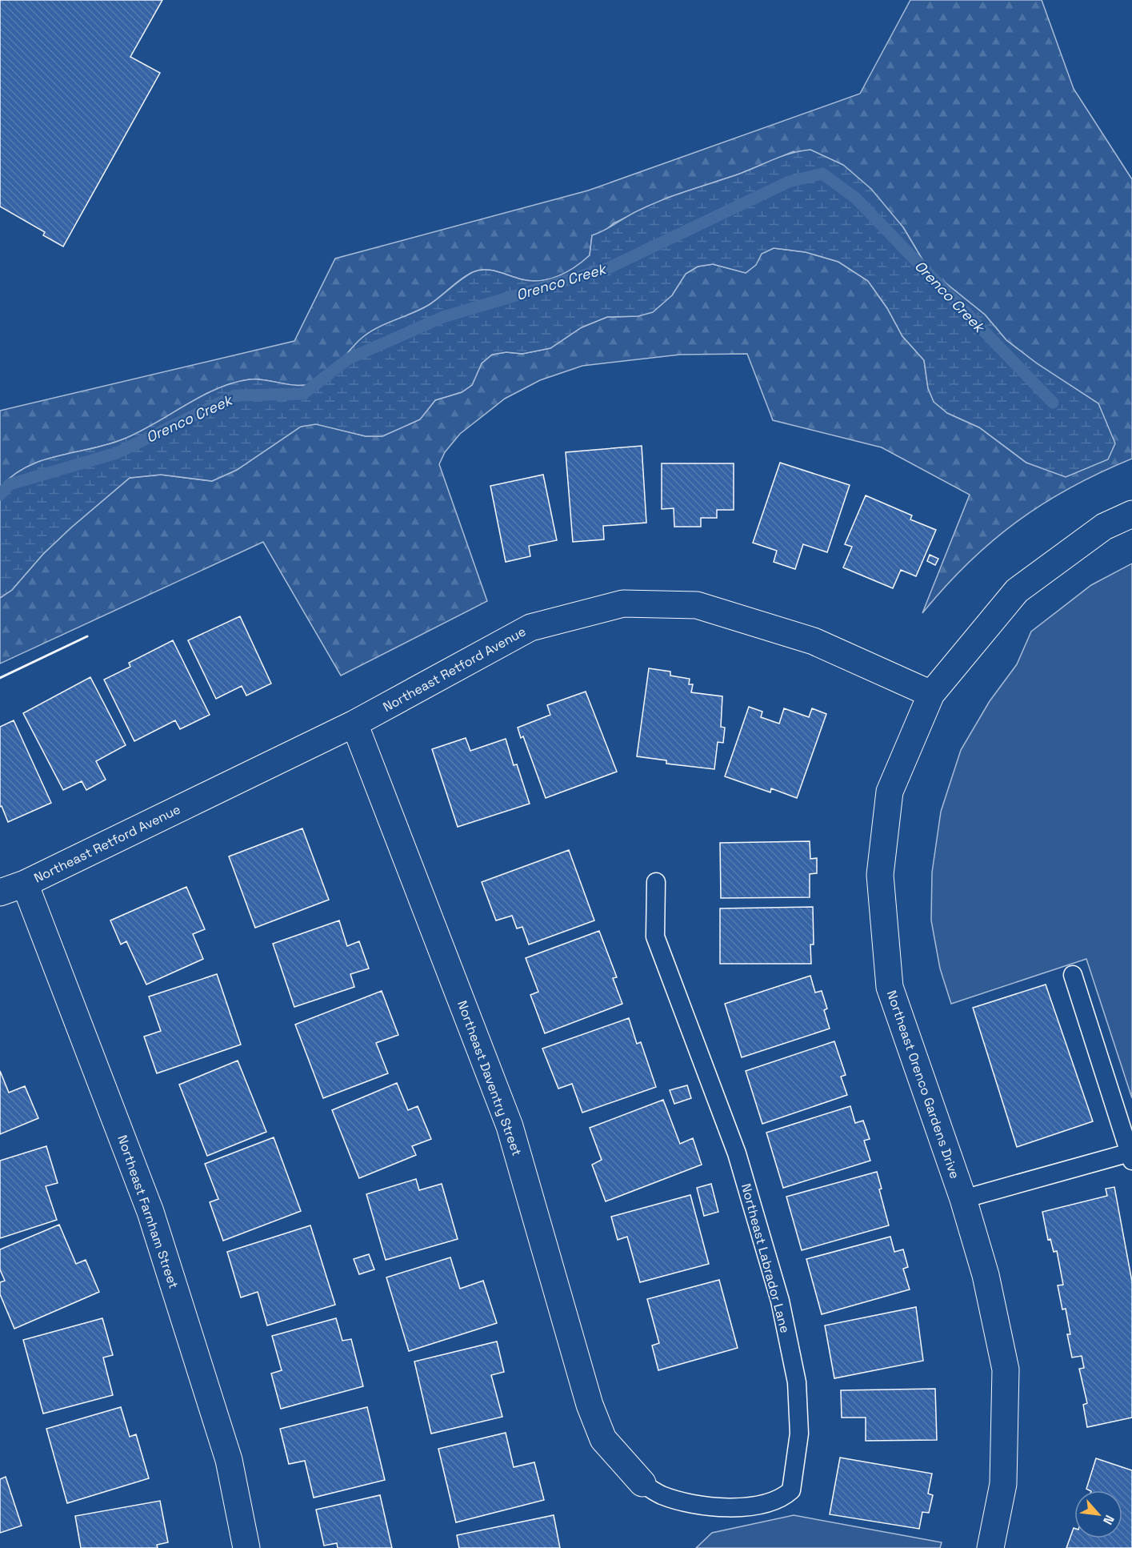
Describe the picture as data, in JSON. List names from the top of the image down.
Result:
{
  "streets": {
    "street": [
      "Northeast Retford Avenue",
      "Northeast Daventry Street",
      "Northeast Orenco Gardens Drive",
      "Northeast Farnham Street"
    ],
    "lane": ["Northeast Labrador Lane"]
  },
  "crossings": [
    ["Northeast Retford Avenue", "Northeast Daventry Street"],
    ["Northeast Retford Avenue", "Northeast Orenco Gardens Drive"],
    ["Northeast Retford Avenue", "Northeast Farnham Street"],
    ["Northeast Daventry Street", "Northeast Labrador Lane"]
  ],
  "water": ["Orenco Creek"],
  "north": "bottom right"
}
